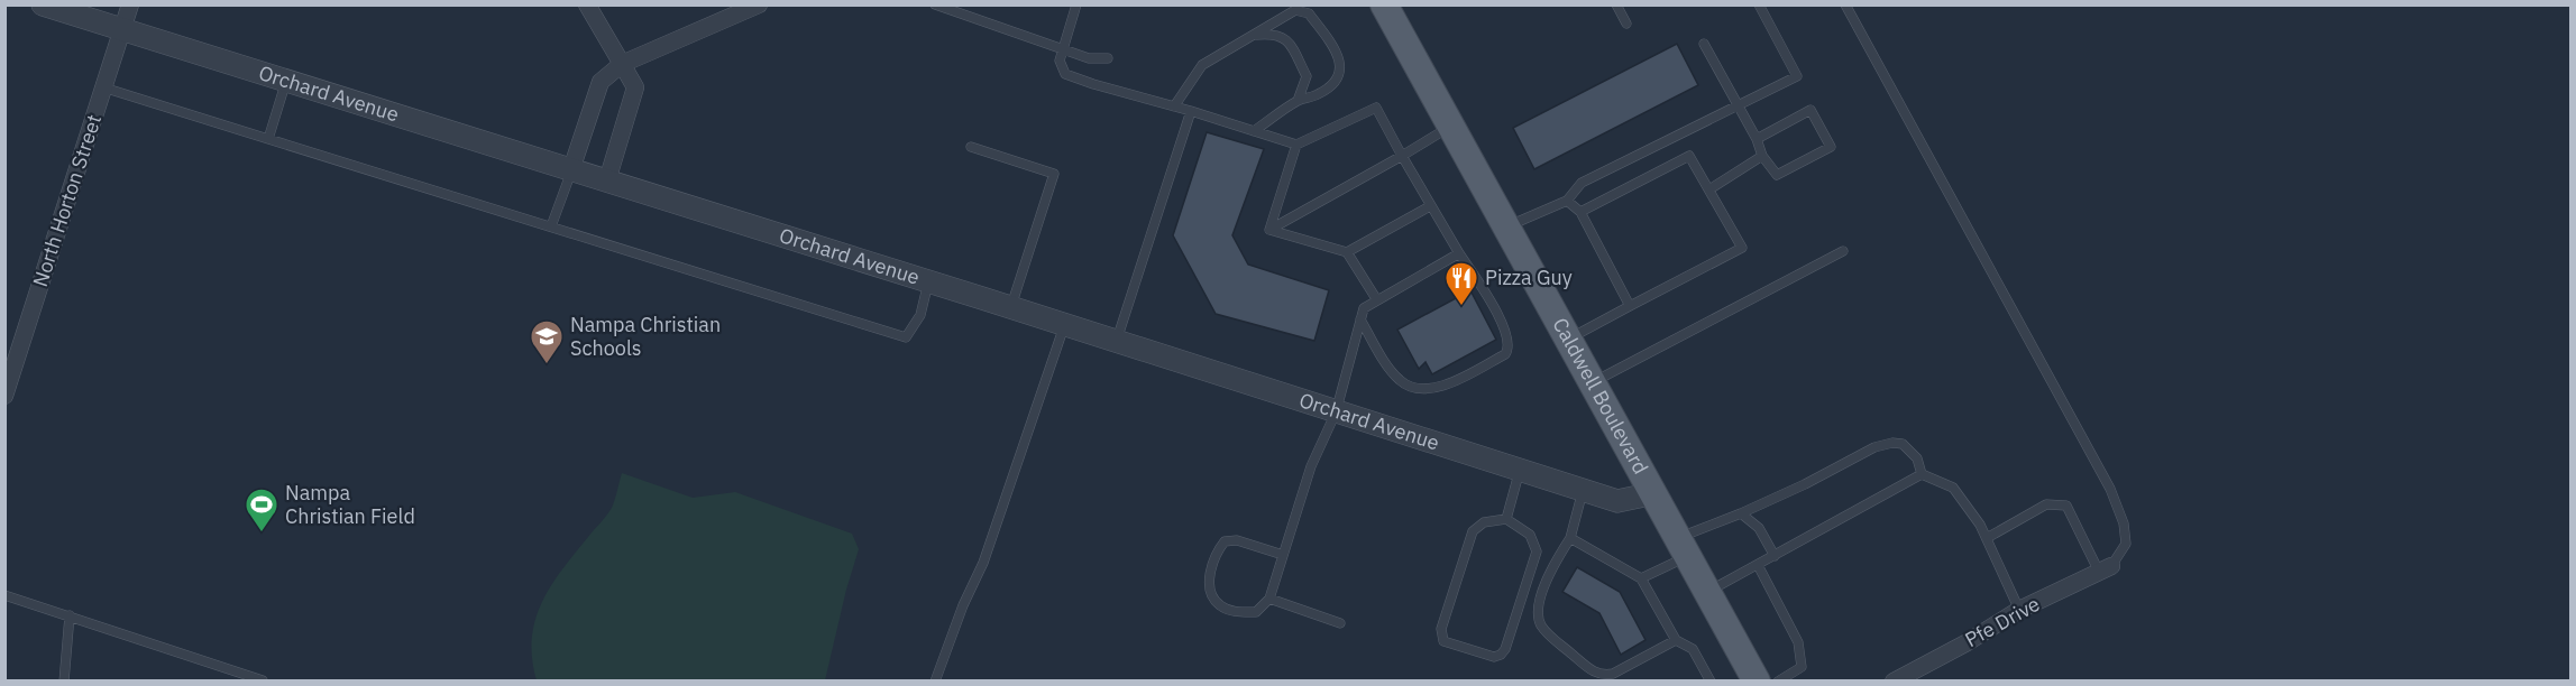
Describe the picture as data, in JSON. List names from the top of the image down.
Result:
{
  "streets": {
    "main road": ["Caldwell Boulevard"],
    "street": ["Orchard Avenue", "North Horton Street", "Pfe Drive"]
  },
  "crossings": [
    ["Orchard Avenue", "North Horton Street"],
    ["Orchard Avenue", "Caldwell Boulevard"]
  ],
  "places": {
    "restaurant": ["Pizza Guy"],
    "school or university": ["Nampa Christian Schools"],
    "sports": ["Nampa Christian Field"]
  }
}
